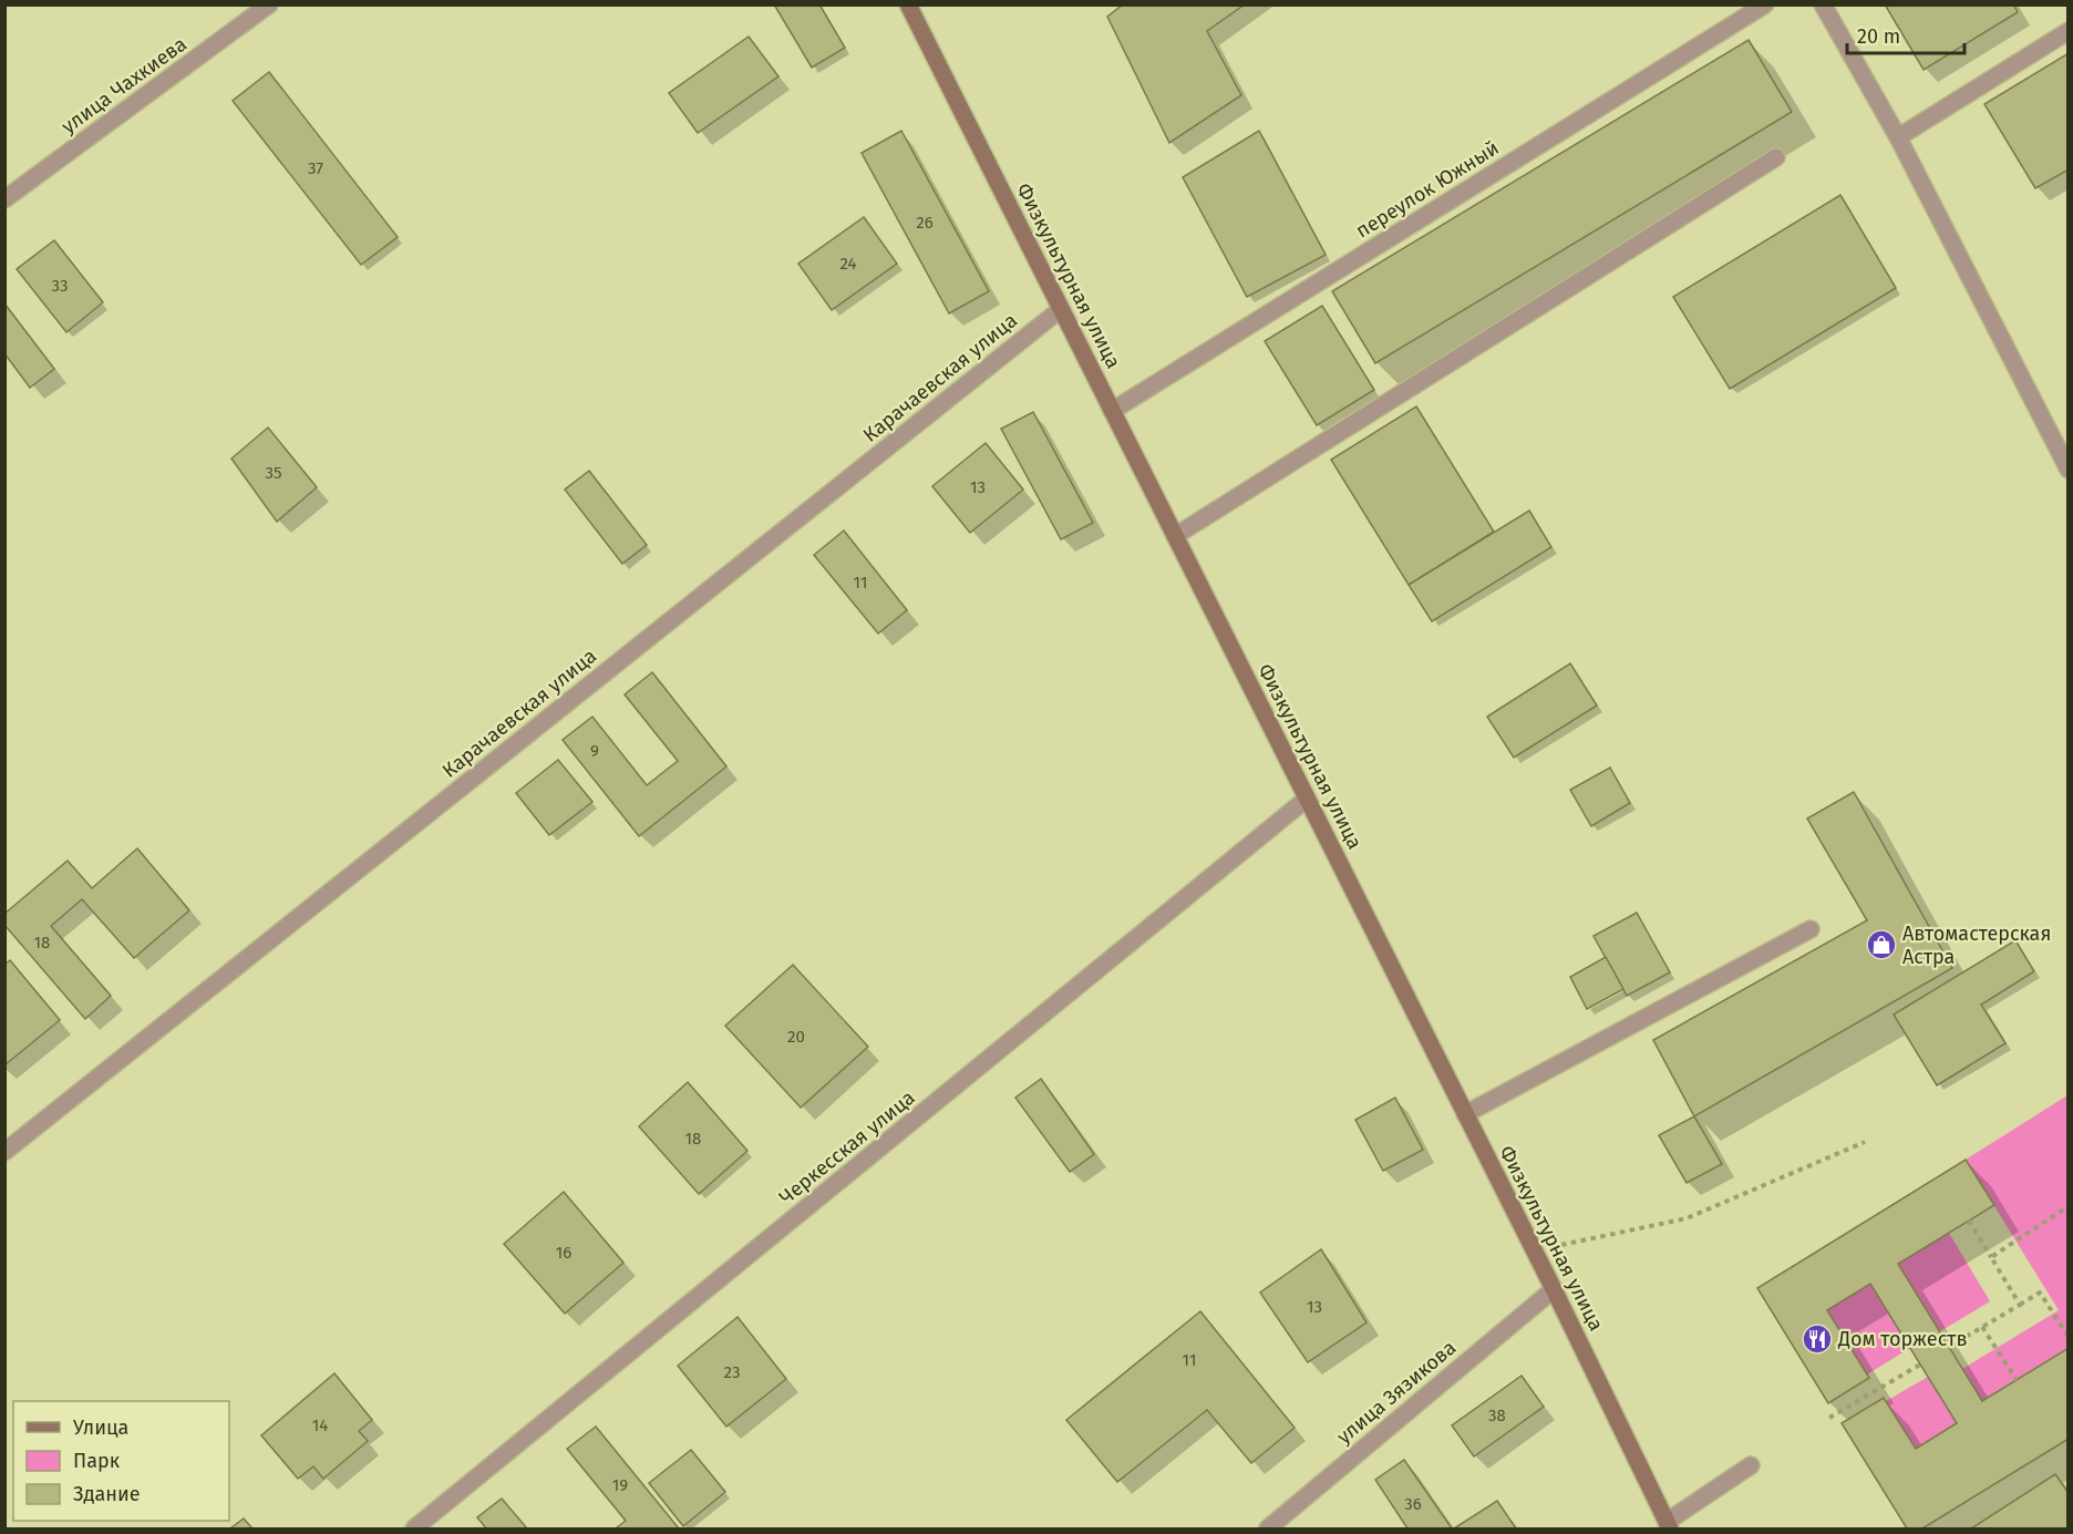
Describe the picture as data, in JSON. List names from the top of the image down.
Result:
{
  "streets": {
    "main road": ["Физкультурная улица"],
    "street": [
      "улица Чахкиева",
      "переулок Южный",
      "Карачаевская улица",
      "Черкесская улица",
      "улица Зязикова"
    ]
  },
  "crossings": [
    ["переулок Южный", "Физкультурная улица"],
    ["Физкультурная улица", "Карачаевская улица"],
    ["Физкультурная улица", "Черкесская улица"],
    ["Физкультурная улица", "улица Зязикова"]
  ],
  "places": {
    "shop": ["Автомастерская Астра"],
    "restaurant": ["Дом торжеств"]
  },
  "house_numbers": [
    "37",
    "26",
    "24",
    "33",
    "35",
    "13",
    "11",
    "9",
    "18",
    "20",
    "18",
    "16",
    "13",
    "11",
    "23",
    "38",
    "14",
    "19",
    "36"
  ],
  "legend": ["Улица", "Парк", "Здание"],
  "scale_bar": "20 m"
}
